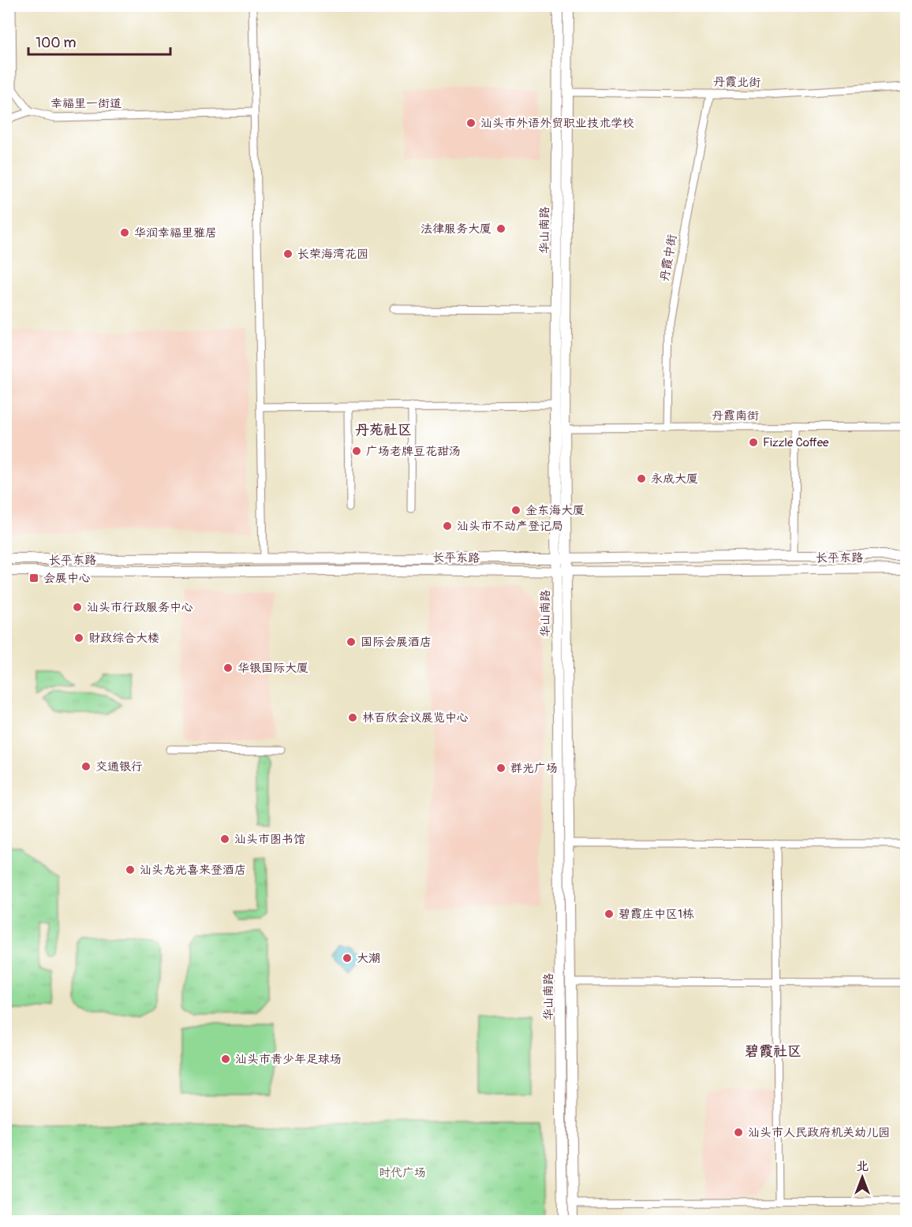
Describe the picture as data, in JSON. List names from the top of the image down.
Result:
{
  "streets": {
    "street": [
      "丹霞北街",
      "幸福里一街道",
      "华山南路",
      "丹霞中街",
      "丹霞南街",
      "长平东路"
    ]
  },
  "crossings": [
    ["丹霞北街", "华山南路"],
    ["丹霞北街", "丹霞中街"],
    ["华山南路", "丹霞南街"],
    ["华山南路", "长平东路"],
    ["丹霞中街", "丹霞南街"]
  ],
  "districts": ["丹苑社区", "碧霞社区"],
  "parks": ["时代广场"],
  "places": {
    "other": [
      "汕头市外语外贸职业技术学校",
      "法律服务大厦",
      "华润幸福里雅居",
      "长荣海湾花园",
      "Fizzle Coffee",
      "广场老牌豆花甜汤",
      "永成大厦",
      "金东海大厦",
      "汕头市不动产登记局",
      "汕头市行政服务中心",
      "财政综合大楼",
      "国际会展酒店",
      "华银国际大厦",
      "林百欣会议展览中心",
      "交通银行",
      "群光广场",
      "汕头市图书馆",
      "汕头龙光喜来登酒店",
      "碧霞庄中区1栋",
      "大潮",
      "汕头市青少年足球场",
      "汕头市人民政府机关幼儿园"
    ],
    "transit": ["会展中心"]
  },
  "scale_bar": "100 m",
  "north": "top"
}
